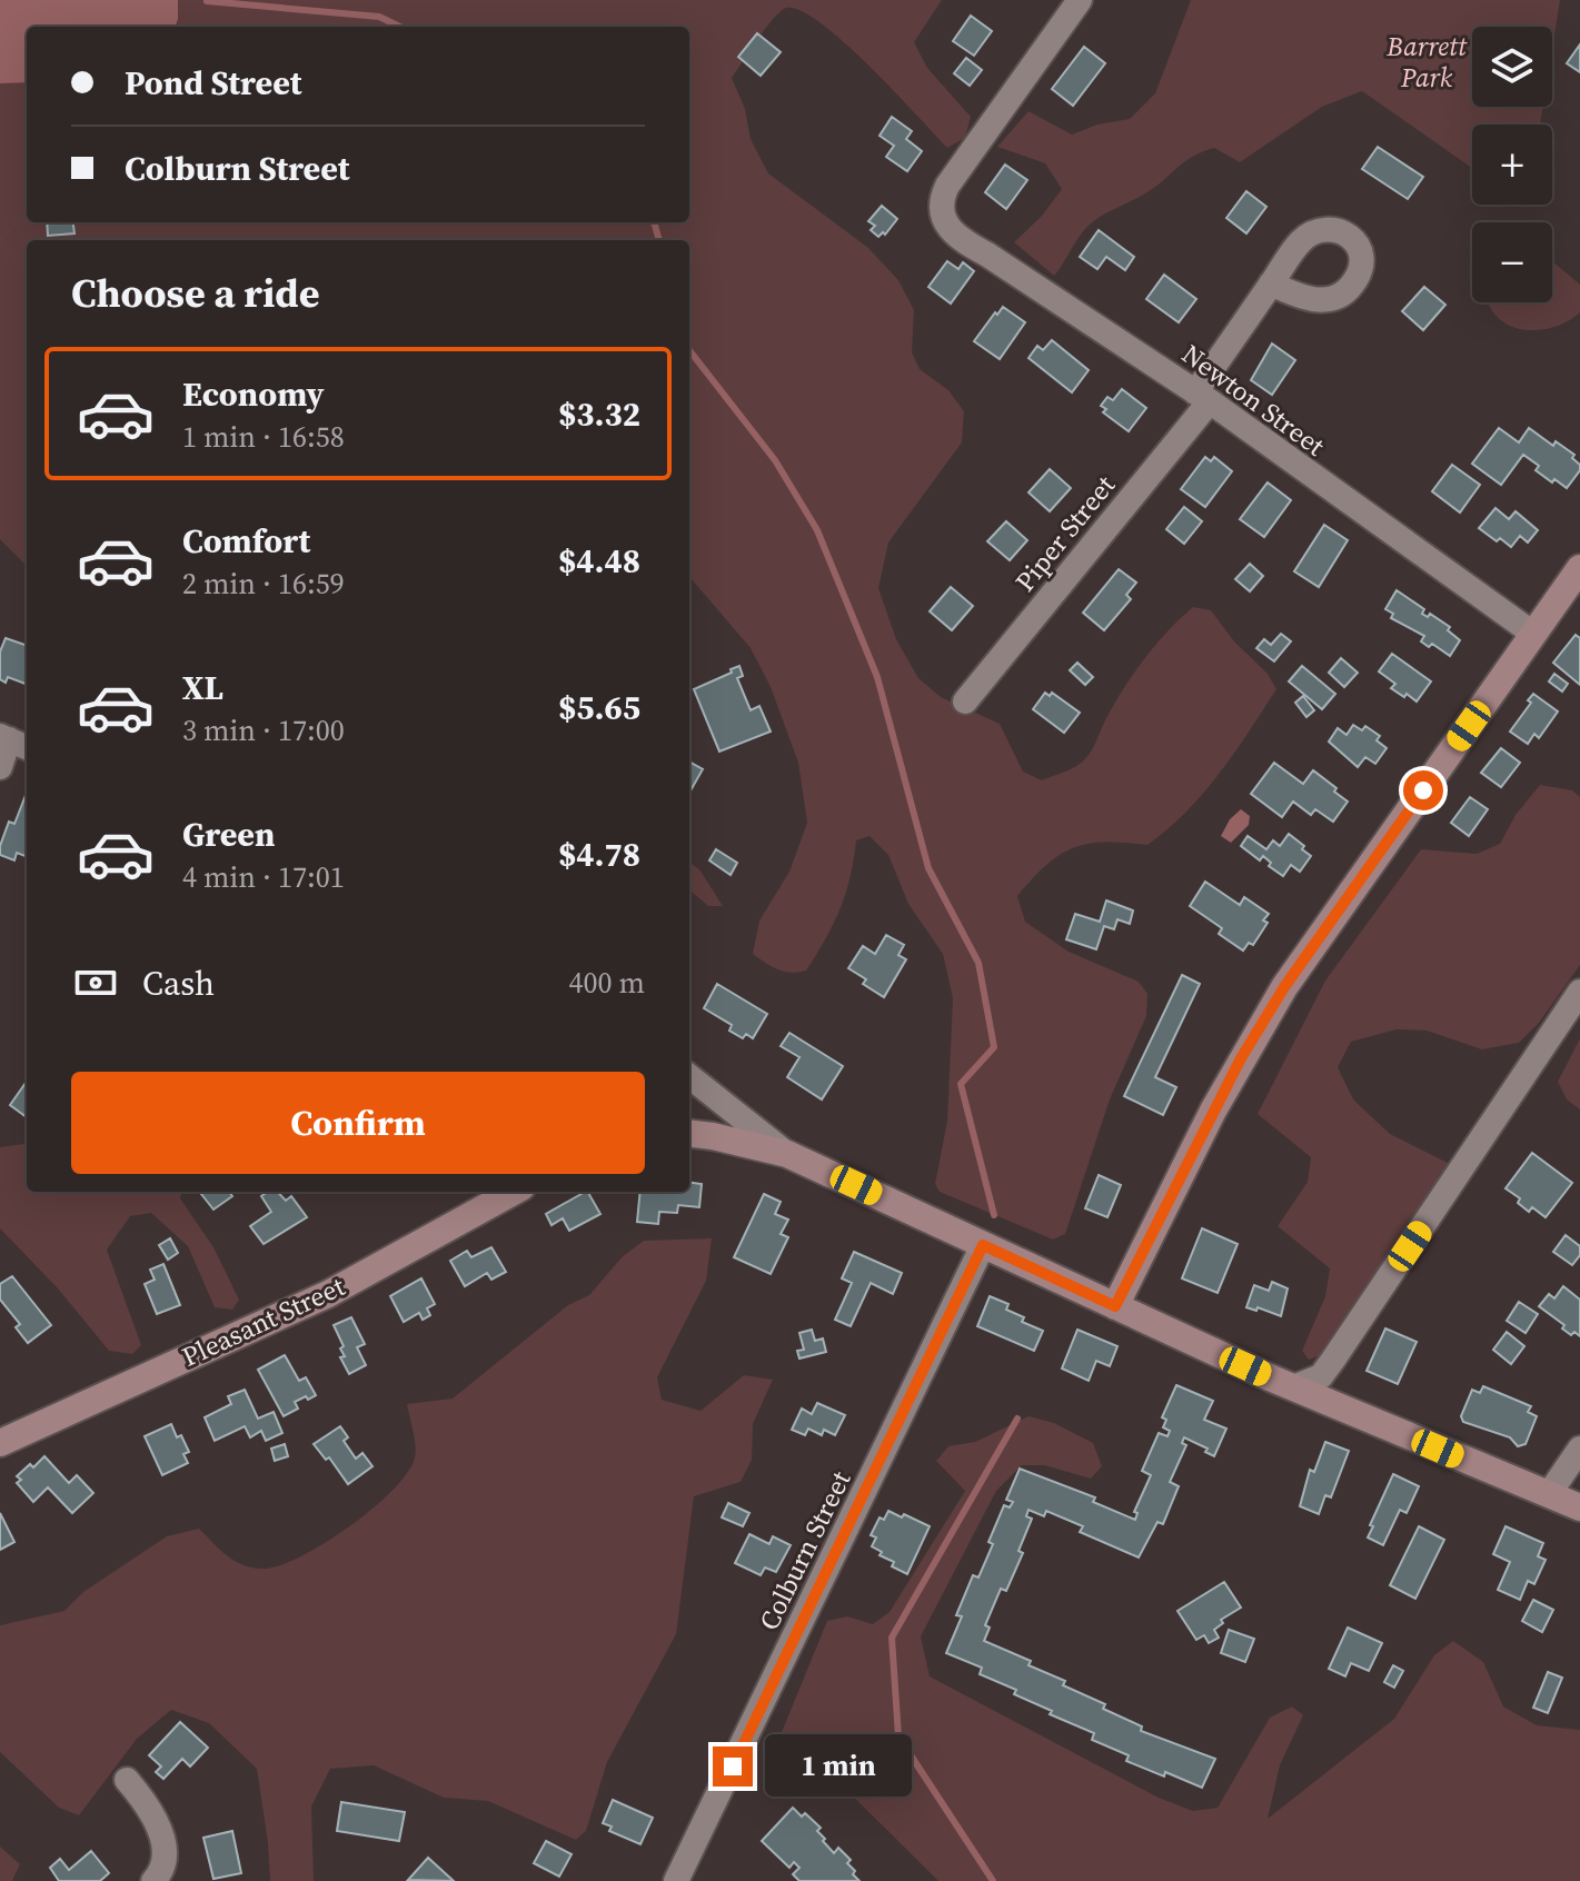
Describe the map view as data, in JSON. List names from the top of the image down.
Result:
{
  "streets": {
    "street": [
      "Newton Street",
      "Piper Street",
      "Pleasant Street",
      "Colburn Street"
    ]
  },
  "crossings": [
    ["Newton Street", "Piper Street"]
  ],
  "parks": ["Barrett Park"],
  "page": {
    "map_buttons": ["+", "−"],
    "banner": ["Pond Street", "Colburn Street"],
    "heading": "Choose a ride",
    "list": [
      {
        "name": "Economy",
        "note": "1 min · 16:58",
        "value": "$3.32"
      },
      {
        "name": "Comfort",
        "note": "2 min · 16:59",
        "value": "$4.48"
      },
      {
        "name": "XL",
        "note": "3 min · 17:00",
        "value": "$5.65"
      },
      {
        "name": "Green",
        "note": "4 min · 17:01",
        "value": "$4.78"
      }
    ],
    "pay": ["Cash", "400 m"],
    "buttons": "Confirm",
    "bubble": "1 min"
  }
}
